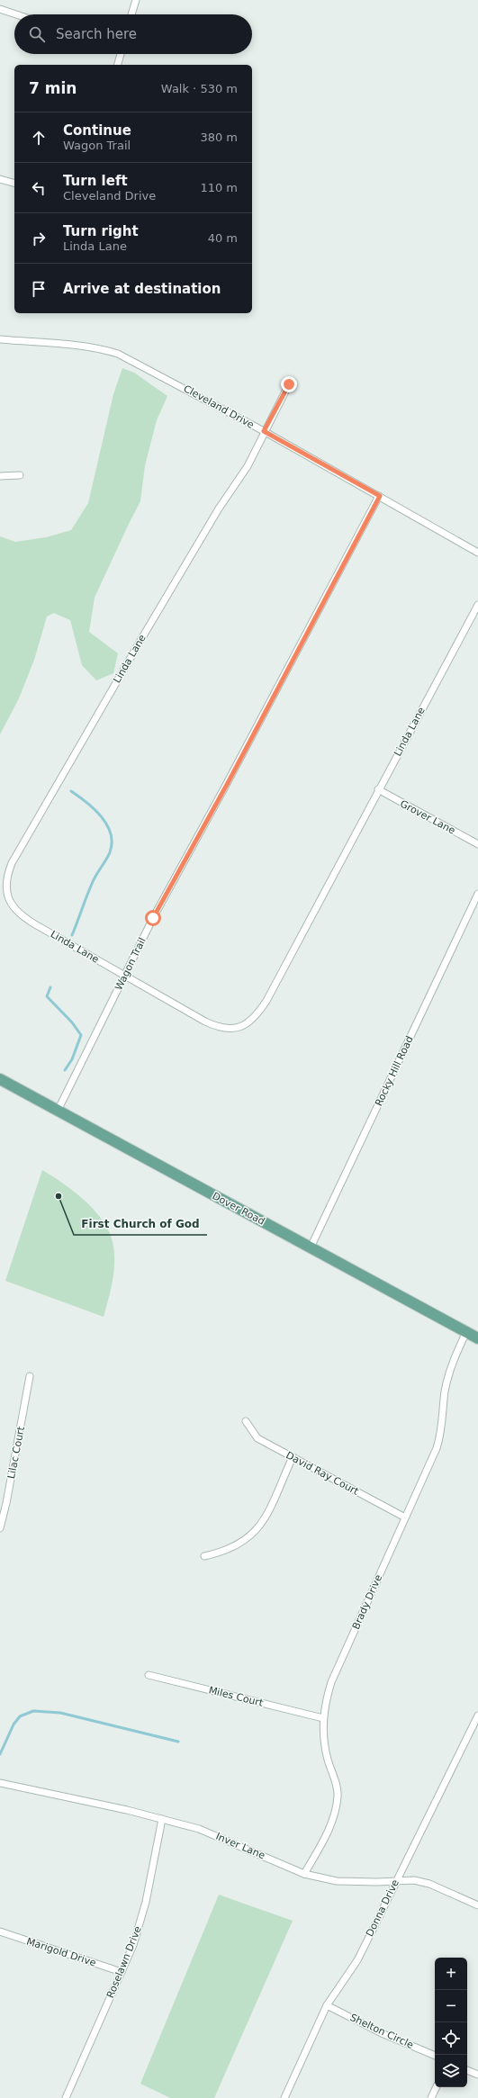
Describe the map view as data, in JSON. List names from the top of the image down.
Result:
{
  "streets": {
    "main road": ["Dover Road"],
    "street": [
      "Cleveland Drive",
      "Linda Lane",
      "Grover Lane",
      "Wagon Trail",
      "Rocky Hill Road",
      "Lilac Court",
      "David Ray Court",
      "Brady Drive",
      "Miles Court",
      "Inver Lane",
      "Donna Drive",
      "Marigold Drive",
      "Roselawn Drive",
      "Shelton Circle"
    ]
  },
  "crossings": [
    ["Cleveland Drive", "Linda Lane"],
    ["Cleveland Drive", "Wagon Trail"],
    ["Linda Lane", "Grover Lane"],
    ["Linda Lane", "Wagon Trail"],
    ["Wagon Trail", "Dover Road"],
    ["Rocky Hill Road", "Dover Road"],
    ["Dover Road", "Brady Drive"],
    ["David Ray Court", "Brady Drive"],
    ["Brady Drive", "Miles Court"],
    ["Brady Drive", "Inver Lane"],
    ["Inver Lane", "Donna Drive"],
    ["Inver Lane", "Roselawn Drive"],
    ["Donna Drive", "Shelton Circle"],
    ["Marigold Drive", "Roselawn Drive"]
  ],
  "places": ["First Church of God"],
  "page": {
    "search": "Search here",
    "heading": ["7 min", "Walk · 530 m"],
    "list": [
      ["Continue", "Wagon Trail", "380 m"],
      ["Turn left", "Cleveland Drive", "110 m"],
      ["Turn right", "Linda Lane", "40 m"],
      "Arrive at destination"
    ],
    "map_buttons": ["+", "−"]
  }
}
